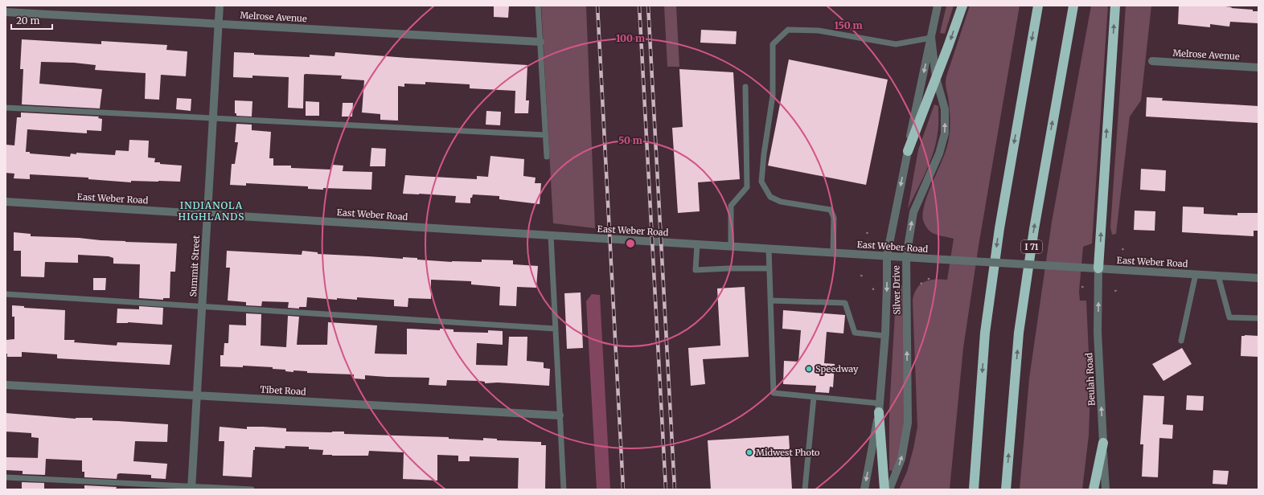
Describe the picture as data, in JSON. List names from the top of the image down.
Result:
{
  "streets": {
    "highway": ["I 71"],
    "street": [
      "Melrose Avenue",
      "East Weber Road",
      "Summit Street",
      "Silver Drive",
      "Beulah Road",
      "Tibet Road"
    ]
  },
  "crossings": [
    ["Melrose Avenue", "Summit Street"],
    ["East Weber Road", "Summit Street"],
    ["East Weber Road", "Silver Drive"],
    ["East Weber Road", "Beulah Road"],
    ["Summit Street", "Tibet Road"]
  ],
  "one_way": ["Beulah Road"],
  "districts": ["INDIANOLA HIGHLANDS"],
  "places": ["Speedway", "Midwest Photo"],
  "scale_bar": "20 m",
  "rings": ["150 m", "100 m", "50 m"]
}
